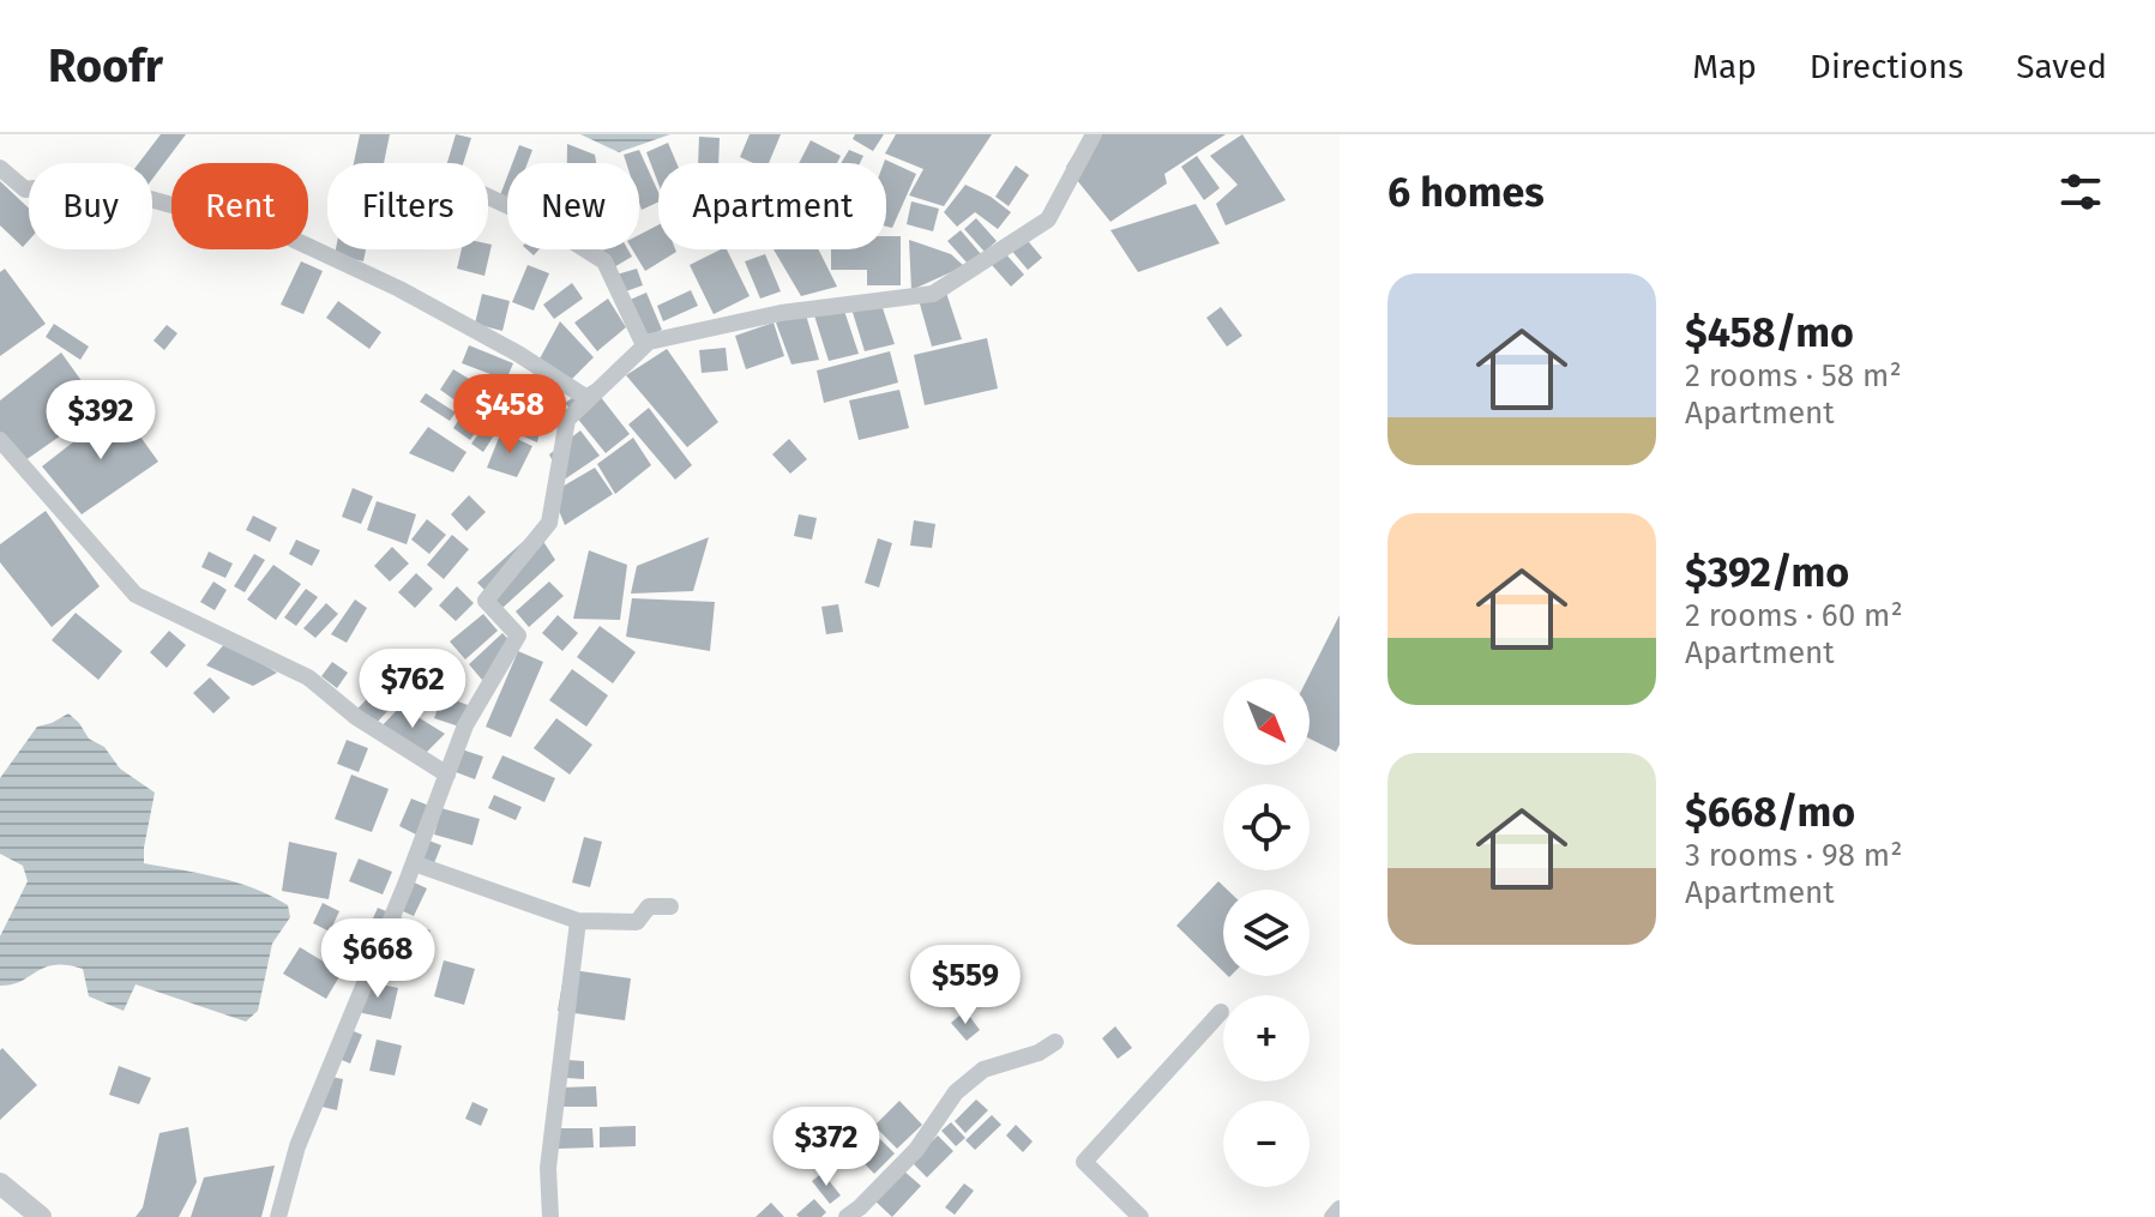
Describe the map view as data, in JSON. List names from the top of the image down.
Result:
{
  "north": "bottom right",
  "page": {
    "header": "Roofr",
    "nav": ["Map", "Directions", "Saved"],
    "heading": "6 homes",
    "chip": [
      "Buy",
      "Rent",
      "Filters",
      "New",
      "Apartment"
    ],
    "list": [
      {
        "name": "$458/mo",
        "note": "2 rooms · 58 m² · Apartment"
      },
      {
        "name": "$392/mo",
        "note": "2 rooms · 60 m² · Apartment"
      },
      {
        "name": "$668/mo",
        "note": "3 rooms · 98 m² · Apartment"
      }
    ],
    "price": [
      "$458",
      "$392",
      "$762",
      "$668",
      "$559",
      "$372"
    ],
    "map_buttons": ["+", "−"]
  }
}
